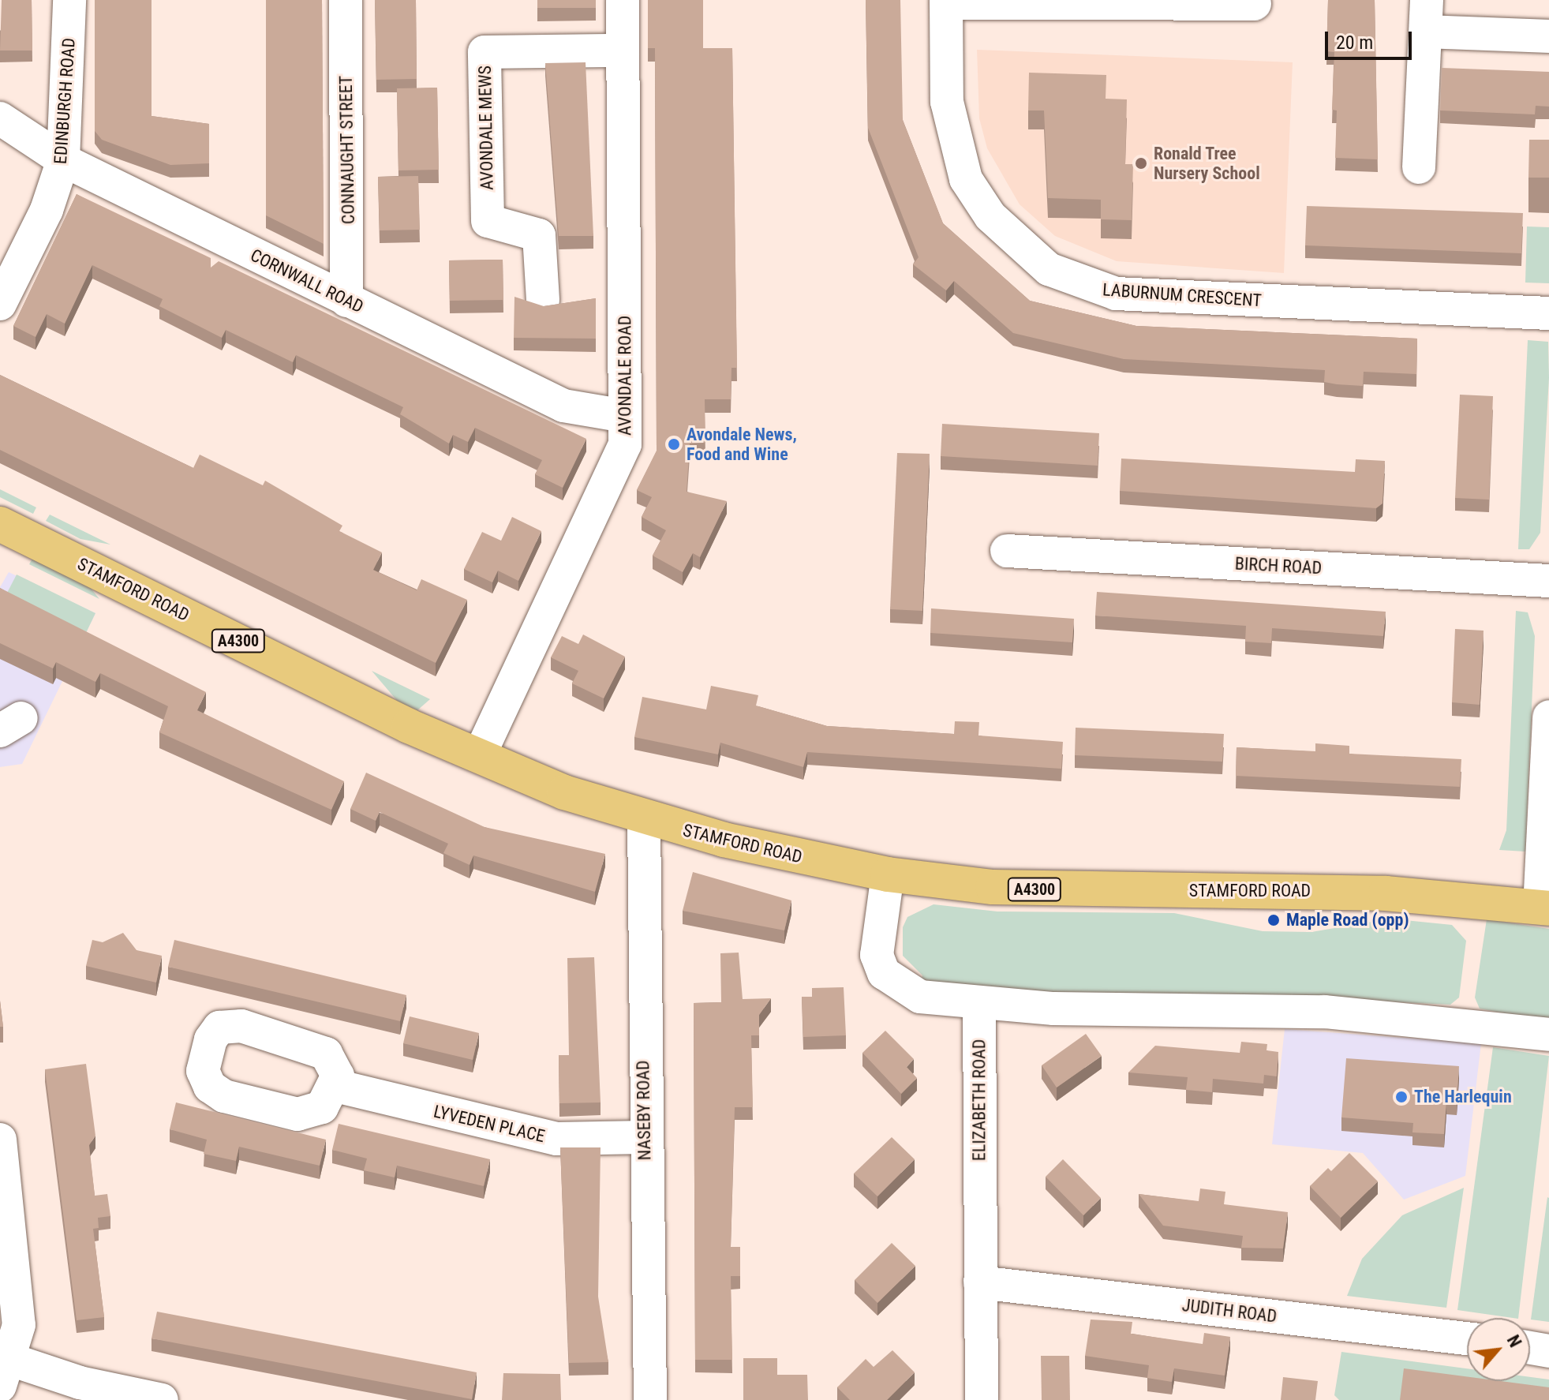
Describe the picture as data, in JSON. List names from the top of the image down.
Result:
{
  "streets": {
    "main road": ["STAMFORD ROAD", "A4300"],
    "street": [
      "EDINBURGH ROAD",
      "AVONDALE MEWS",
      "CONNAUGHT STREET",
      "CORNWALL ROAD",
      "LABURNUM CRESCENT",
      "AVONDALE ROAD",
      "BIRCH ROAD",
      "ELIZABETH ROAD",
      "NASEBY ROAD",
      "LYVEDEN PLACE",
      "JUDITH ROAD"
    ]
  },
  "crossings": [
    ["EDINBURGH ROAD", "CORNWALL ROAD"],
    ["AVONDALE MEWS", "AVONDALE ROAD"],
    ["CONNAUGHT STREET", "CORNWALL ROAD"],
    ["CORNWALL ROAD", "AVONDALE ROAD"],
    ["AVONDALE ROAD", "STAMFORD ROAD"],
    ["STAMFORD ROAD", "NASEBY ROAD"],
    ["ELIZABETH ROAD", "JUDITH ROAD"],
    ["NASEBY ROAD", "LYVEDEN PLACE"]
  ],
  "places": [
    "Ronald Tree Nursery School",
    "Avondale News, Food and Wine",
    "Maple Road (opp)",
    "The Harlequin"
  ],
  "scale_bar": "20 m",
  "north": "top right"
}
